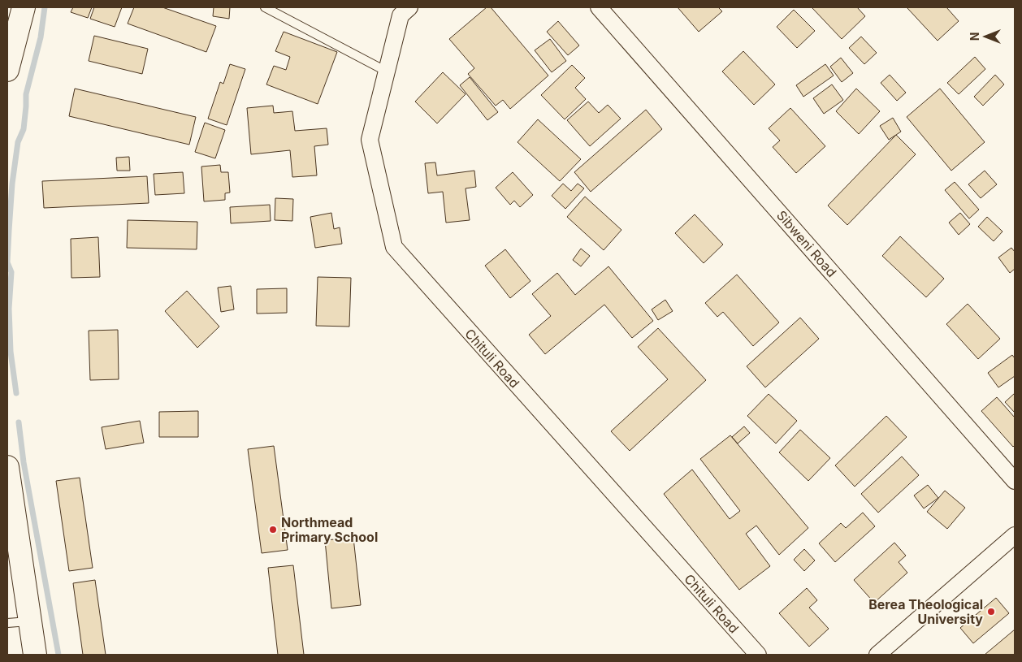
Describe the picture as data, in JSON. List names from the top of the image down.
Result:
{
  "streets": {
    "street": ["Sibweni Road", "Chituli Road"]
  },
  "places": ["Northmead Primary School", "Berea Theological University"],
  "north": "left"
}
